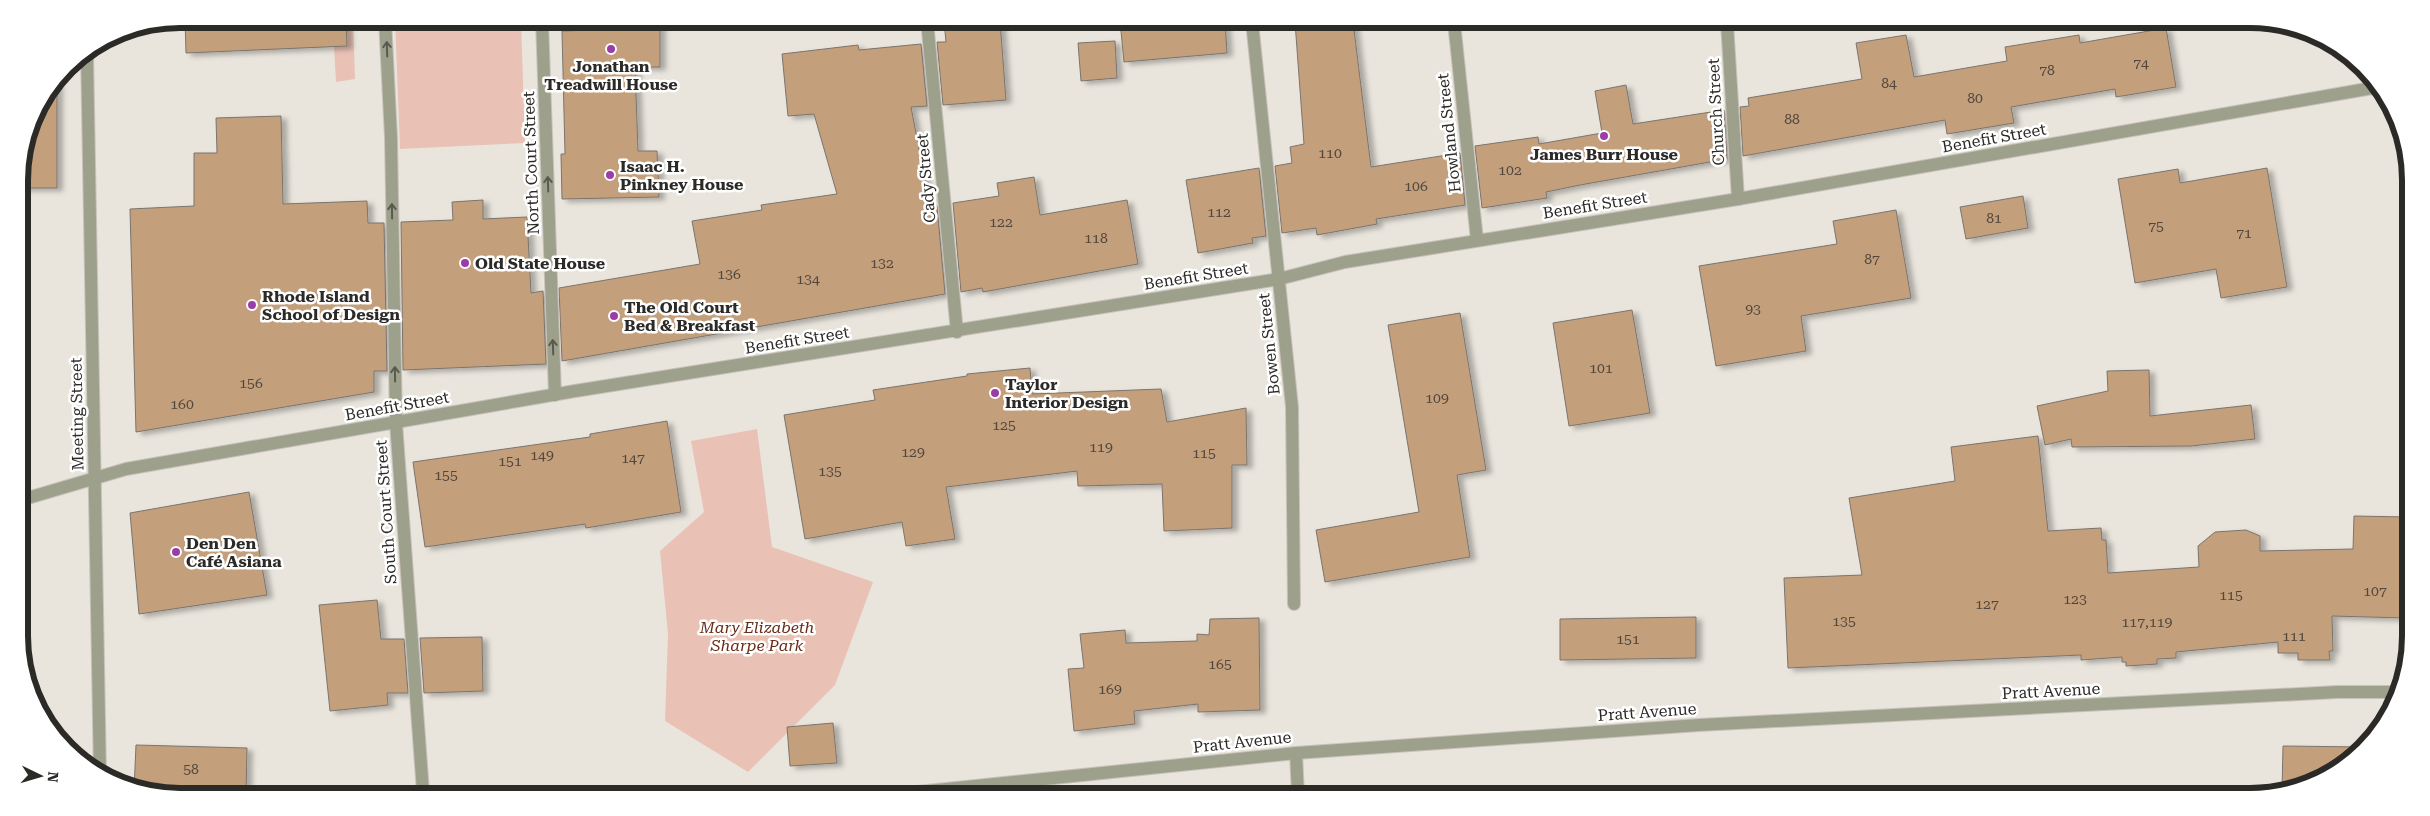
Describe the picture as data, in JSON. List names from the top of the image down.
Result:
{
  "streets": {
    "street": [
      "Church Street",
      "Howland Street",
      "Benefit Street",
      "North Court Street",
      "Cady Street",
      "Bowen Street",
      "Meeting Street",
      "South Court Street",
      "Pratt Avenue"
    ]
  },
  "crossings": [
    ["Church Street", "Benefit Street"],
    ["Howland Street", "Benefit Street"],
    ["Benefit Street", "North Court Street"],
    ["Benefit Street", "Cady Street"],
    ["Benefit Street", "Bowen Street"],
    ["Benefit Street", "Meeting Street"],
    ["Benefit Street", "South Court Street"]
  ],
  "one_way": ["North Court Street", "South Court Street"],
  "parks": ["Mary Elizabeth Sharpe Park"],
  "places": [
    "Jonathan Treadwill House",
    "James Burr House",
    "Isaac H. Pinkney House",
    "Old State House",
    "Rhode Island School of Design",
    "The Old Court Bed & Breakfast",
    "Taylor Interior Design",
    "Den Den Café Asiana"
  ],
  "house_numbers": [
    "74",
    "78",
    "84",
    "80",
    "88",
    "110",
    "102",
    "106",
    "112",
    "81",
    "122",
    "75",
    "71",
    "118",
    "87",
    "132",
    "136",
    "134",
    "93",
    "101",
    "156",
    "109",
    "160",
    "125",
    "119",
    "129",
    "115",
    "149",
    "147",
    "151",
    "135",
    "155",
    "107",
    "115",
    "123",
    "127",
    "135",
    "117,119",
    "111",
    "151",
    "165",
    "169",
    "58"
  ],
  "north": "right"
}
